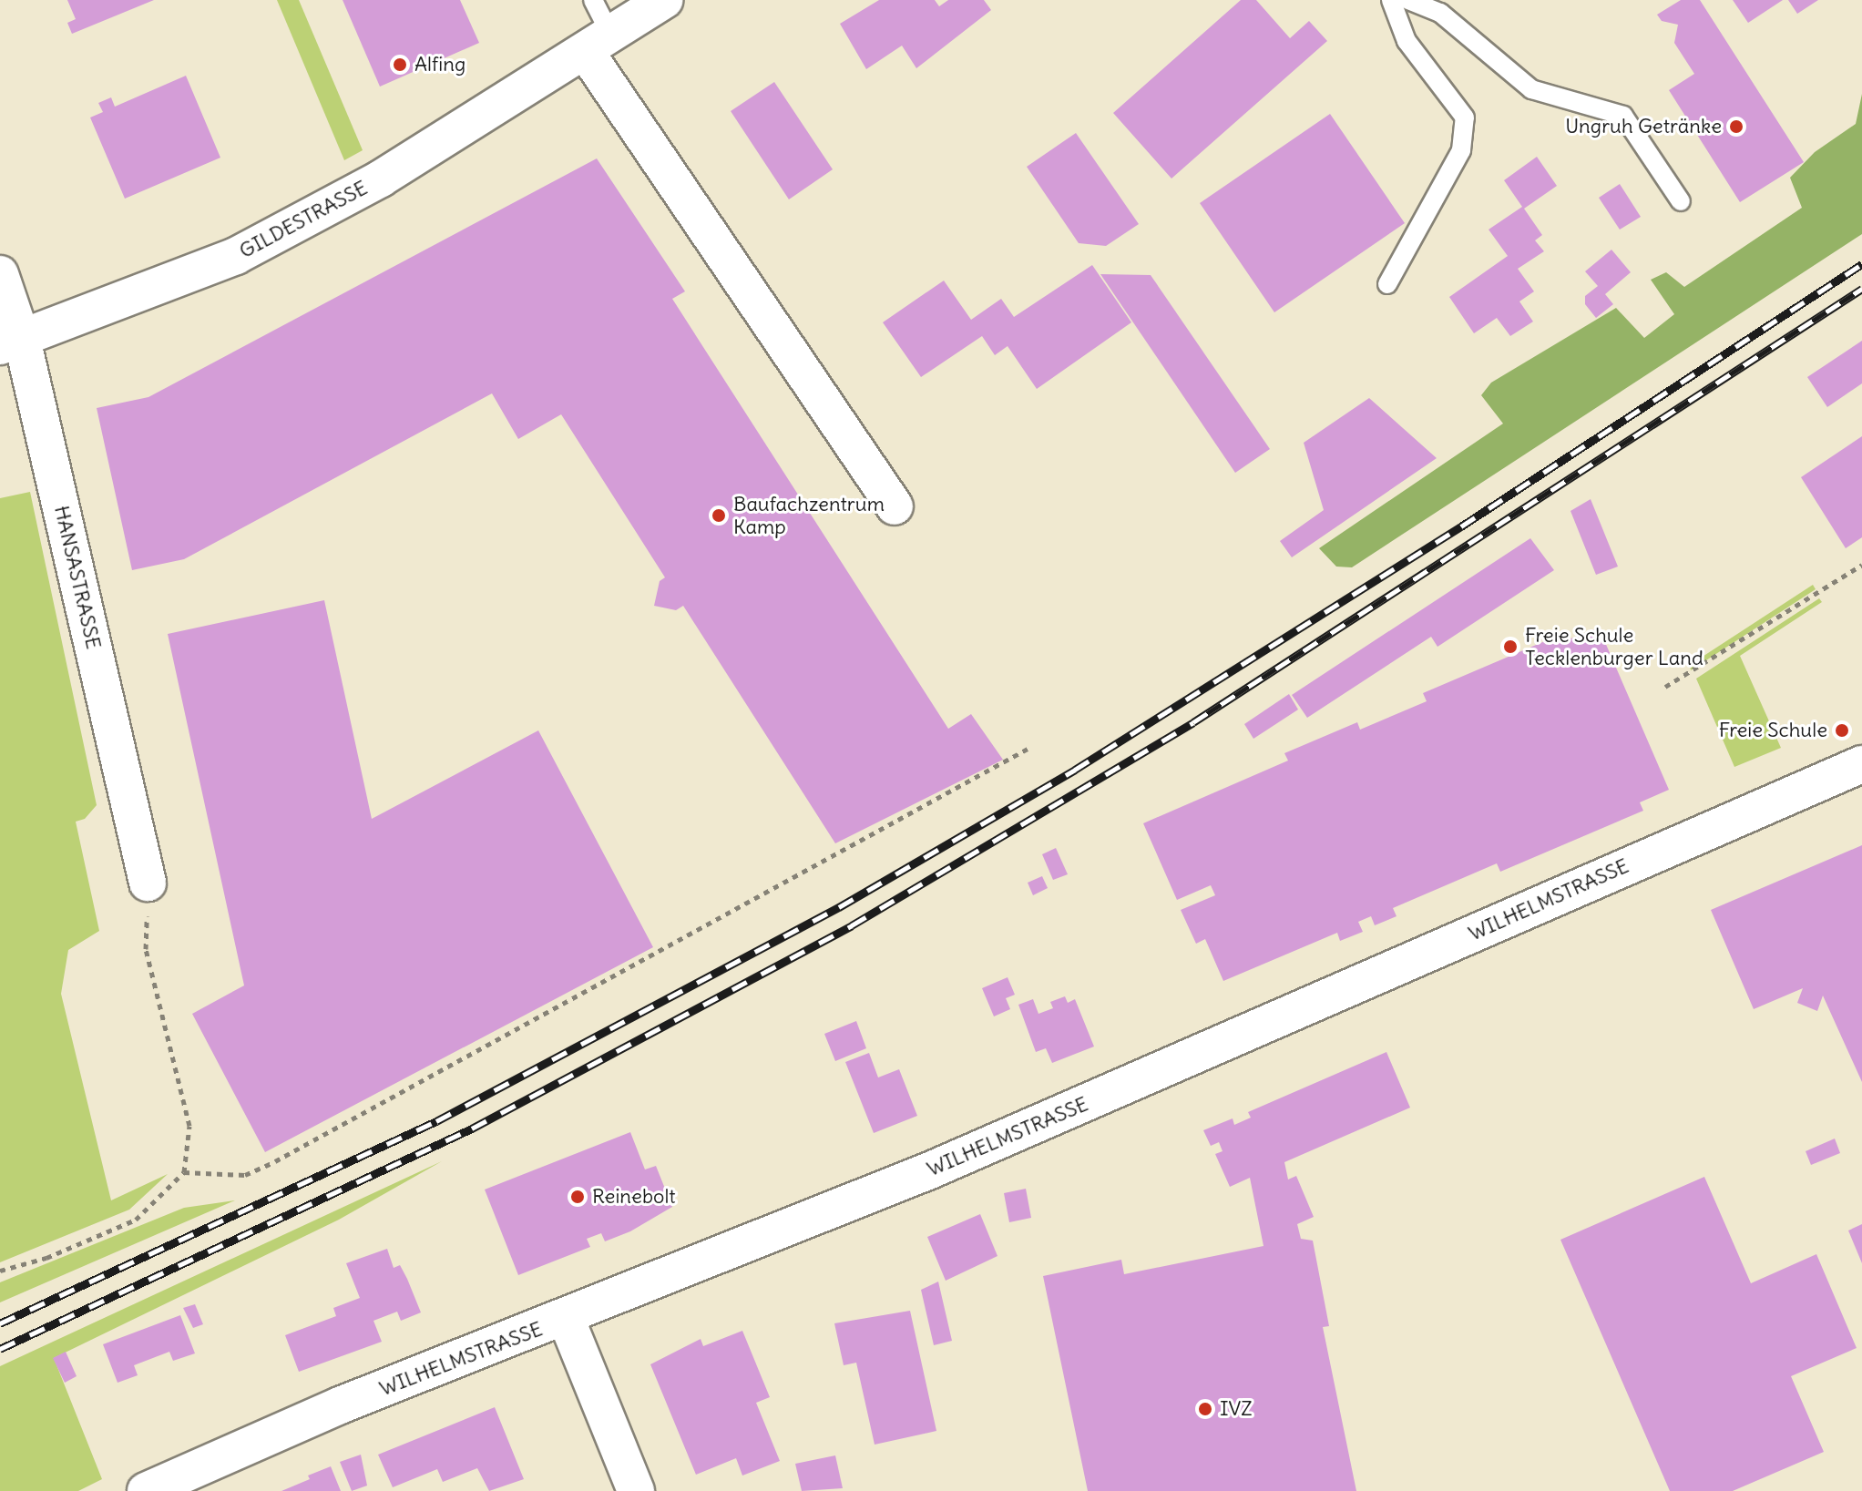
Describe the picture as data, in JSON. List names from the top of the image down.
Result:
{
  "streets": {
    "street": ["GILDESTRASSE", "HANSASTRASSE", "WILHELMSTRASSE"]
  },
  "crossings": [
    ["GILDESTRASSE", "HANSASTRASSE"]
  ],
  "places": [
    "Alfing",
    "Ungruh Getränke",
    "Baufachzentrum Kamp",
    "Freie Schule Tecklenburger Land",
    "Freie Schule",
    "Reinebolt",
    "IVZ"
  ]
}
